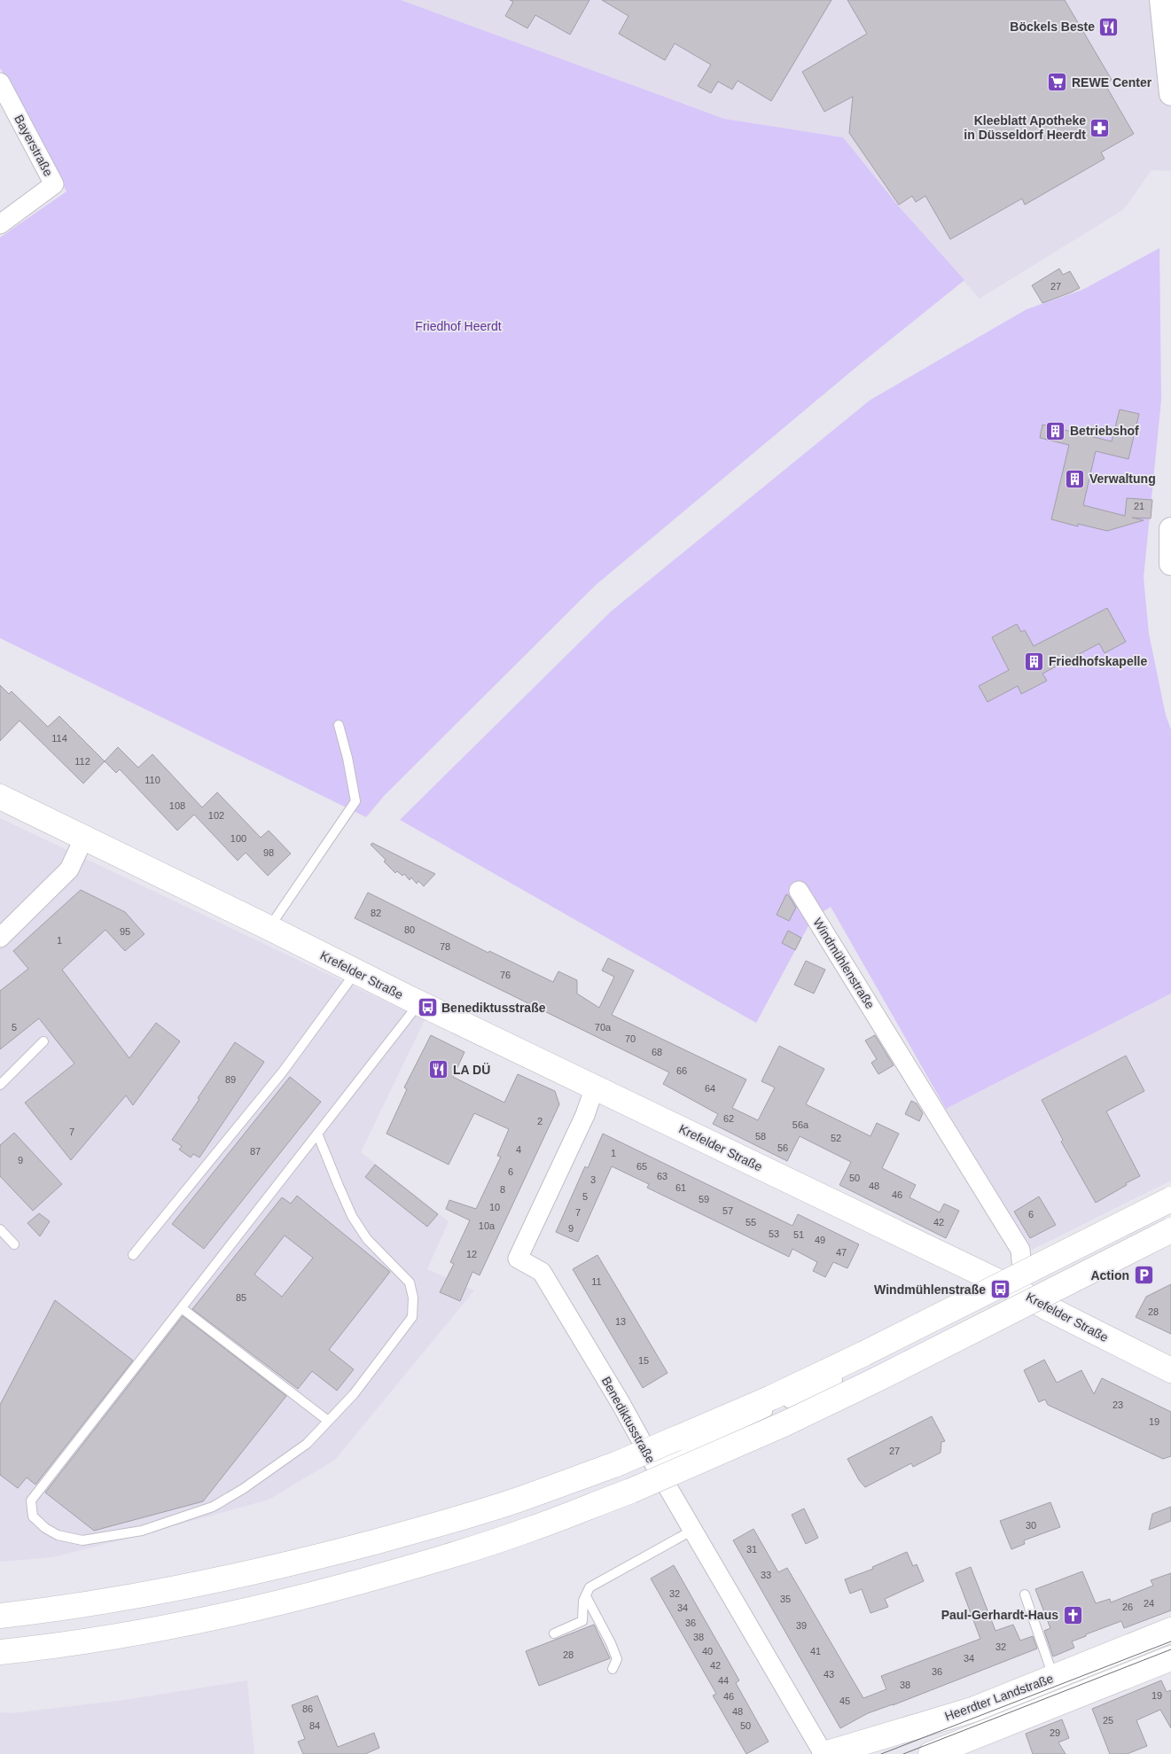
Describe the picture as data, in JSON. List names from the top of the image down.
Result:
{
  "streets": {
    "main road": ["Krefelder Straße", "Heerdter Landstraße"],
    "street": ["Bayerstraße", "Windmühlenstraße", "Benediktusstraße"]
  },
  "crossings": [
    ["Windmühlenstraße", "Krefelder Straße"],
    ["Krefelder Straße", "Benediktusstraße"],
    ["Benediktusstraße", "Heerdter Landstraße"]
  ],
  "parks": ["Friedhof Heerdt"],
  "places": {
    "restaurant": ["Böckels Beste", "LA DÜ"],
    "supermarket": ["REWE Center"],
    "pharmacy": ["Kleeblatt Apotheke in Düsseldorf Heerdt"],
    "building": ["Betriebshof", "Verwaltung", "Friedhofskapelle"],
    "bus stop": ["Benediktusstraße", "Windmühlenstraße"],
    "parking": ["Action"],
    "church": ["Paul-Gerhardt-Haus"]
  },
  "house_numbers": [
    "27",
    "21",
    "114",
    "112",
    "110",
    "108",
    "102",
    "100",
    "98",
    "82",
    "80",
    "95",
    "1",
    "78",
    "76",
    "5",
    "70a",
    "70",
    "68",
    "66",
    "89",
    "64",
    "62",
    "2",
    "56a",
    "7",
    "58",
    "52",
    "56",
    "4",
    "87",
    "1",
    "9",
    "65",
    "6",
    "63",
    "50",
    "3",
    "48",
    "61",
    "8",
    "46",
    "5",
    "59",
    "10",
    "57",
    "7",
    "6",
    "55",
    "42",
    "10a",
    "9",
    "53",
    "51",
    "49",
    "47",
    "12",
    "11",
    "85",
    "28",
    "13",
    "15",
    "23",
    "19",
    "27",
    "30",
    "31",
    "33",
    "32",
    "35",
    "24",
    "26",
    "34",
    "36",
    "39",
    "38",
    "32",
    "40",
    "41",
    "28",
    "34",
    "42",
    "36",
    "43",
    "44",
    "38",
    "19",
    "46",
    "45",
    "86",
    "48",
    "25",
    "84",
    "50",
    "29"
  ]
}
